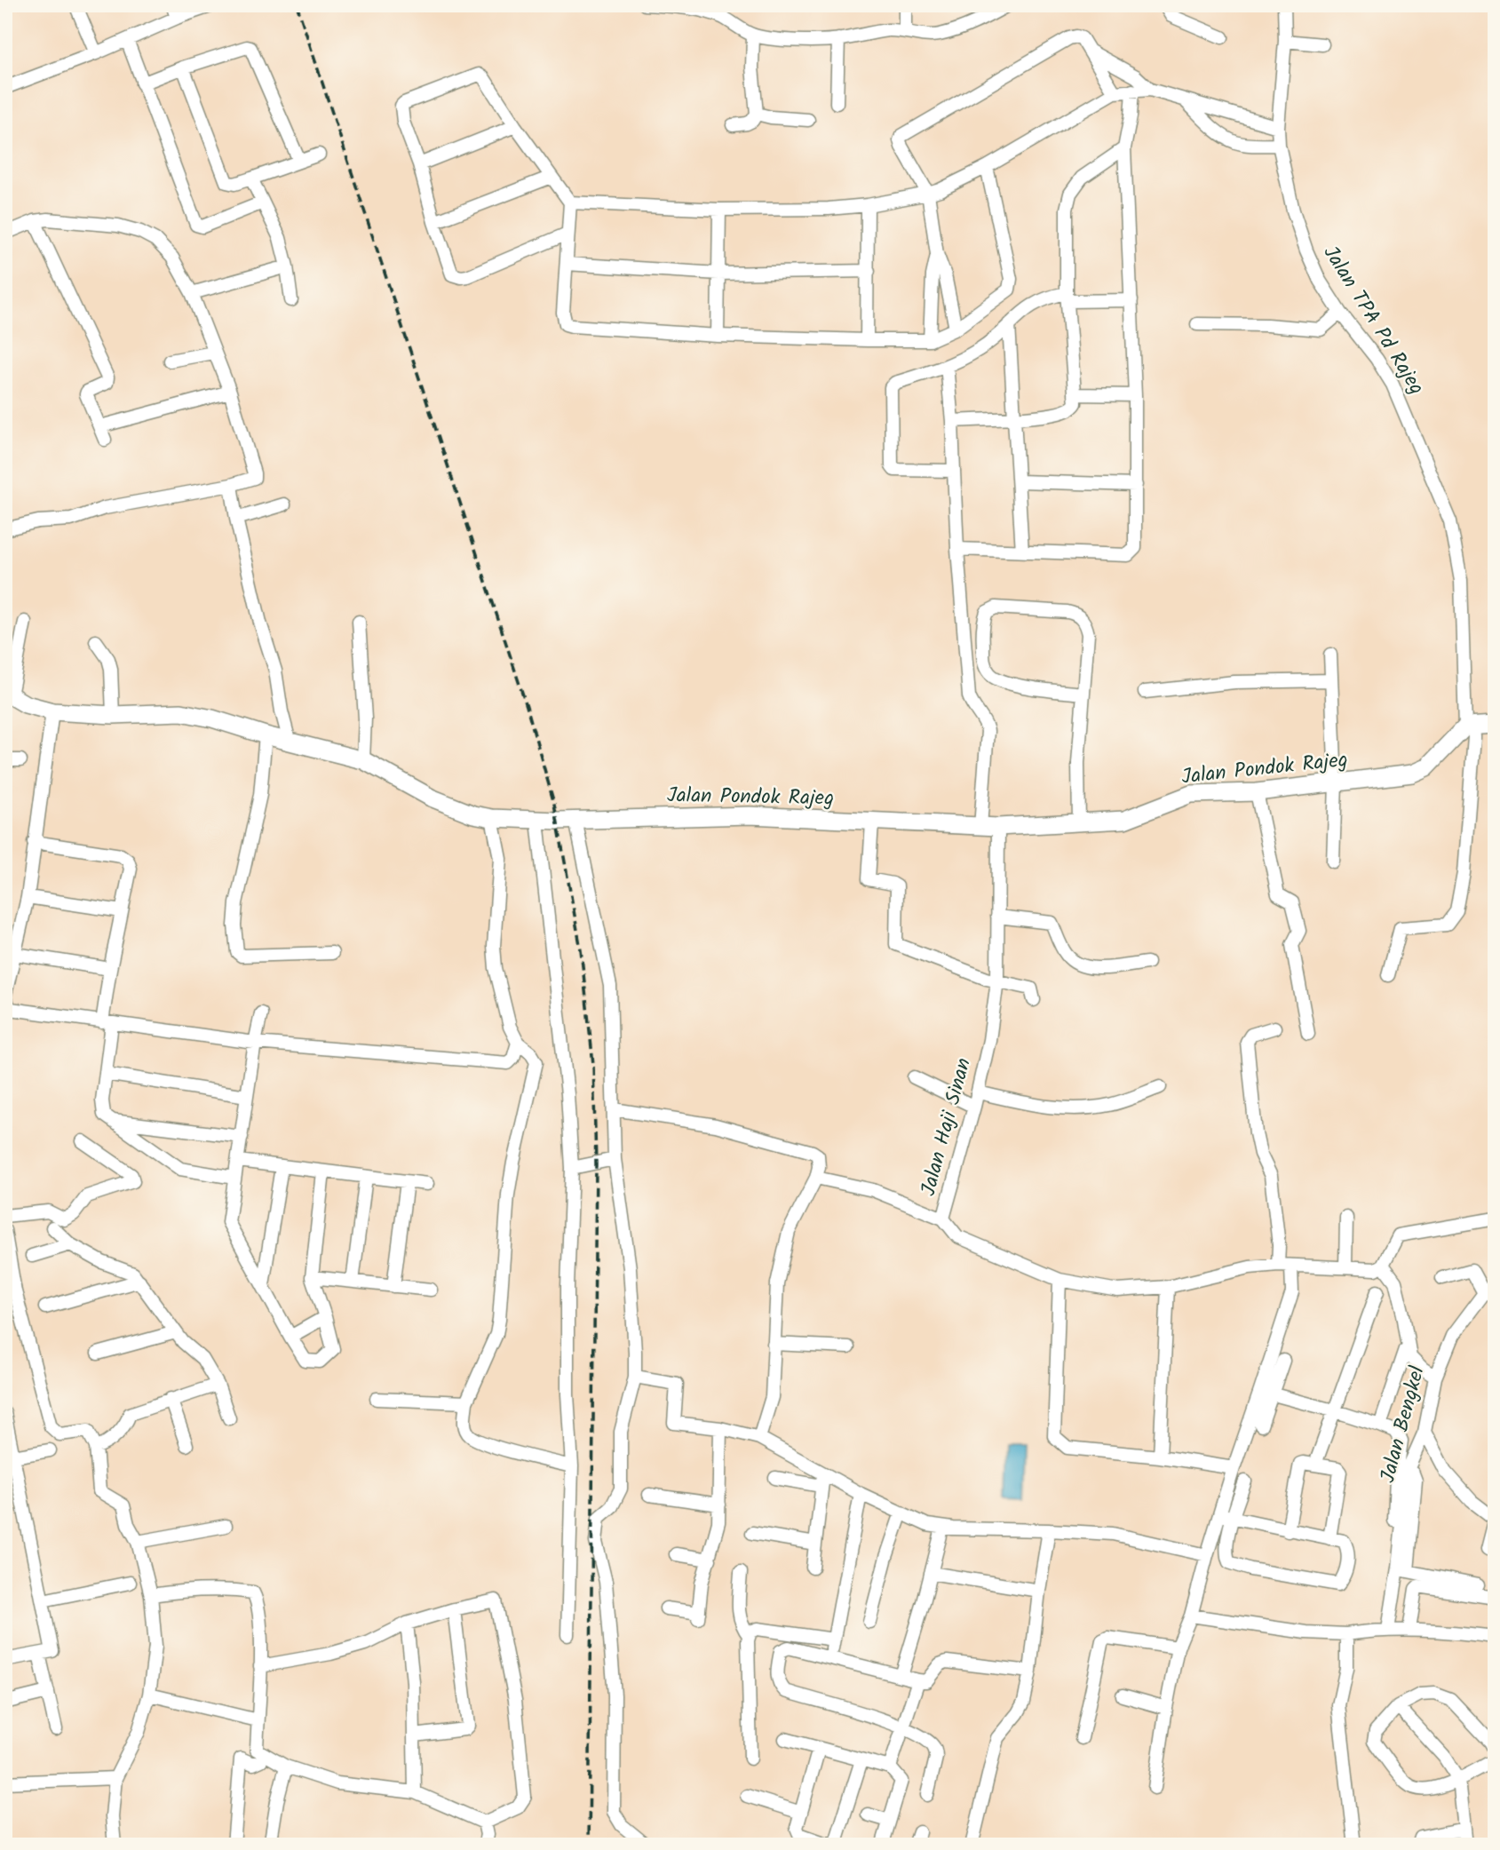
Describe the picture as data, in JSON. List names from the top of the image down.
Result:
{
  "streets": {
    "main road": ["Jalan Pondok Rajeg"],
    "street": ["Jalan TPA Pd Rajeg", "Jalan Haji Sinan", "Jalan Bengkel"]
  },
  "crossings": [
    ["Jalan TPA Pd Rajeg", "Jalan Pondok Rajeg"],
    ["Jalan Pondok Rajeg", "Jalan Haji Sinan"]
  ]
}
